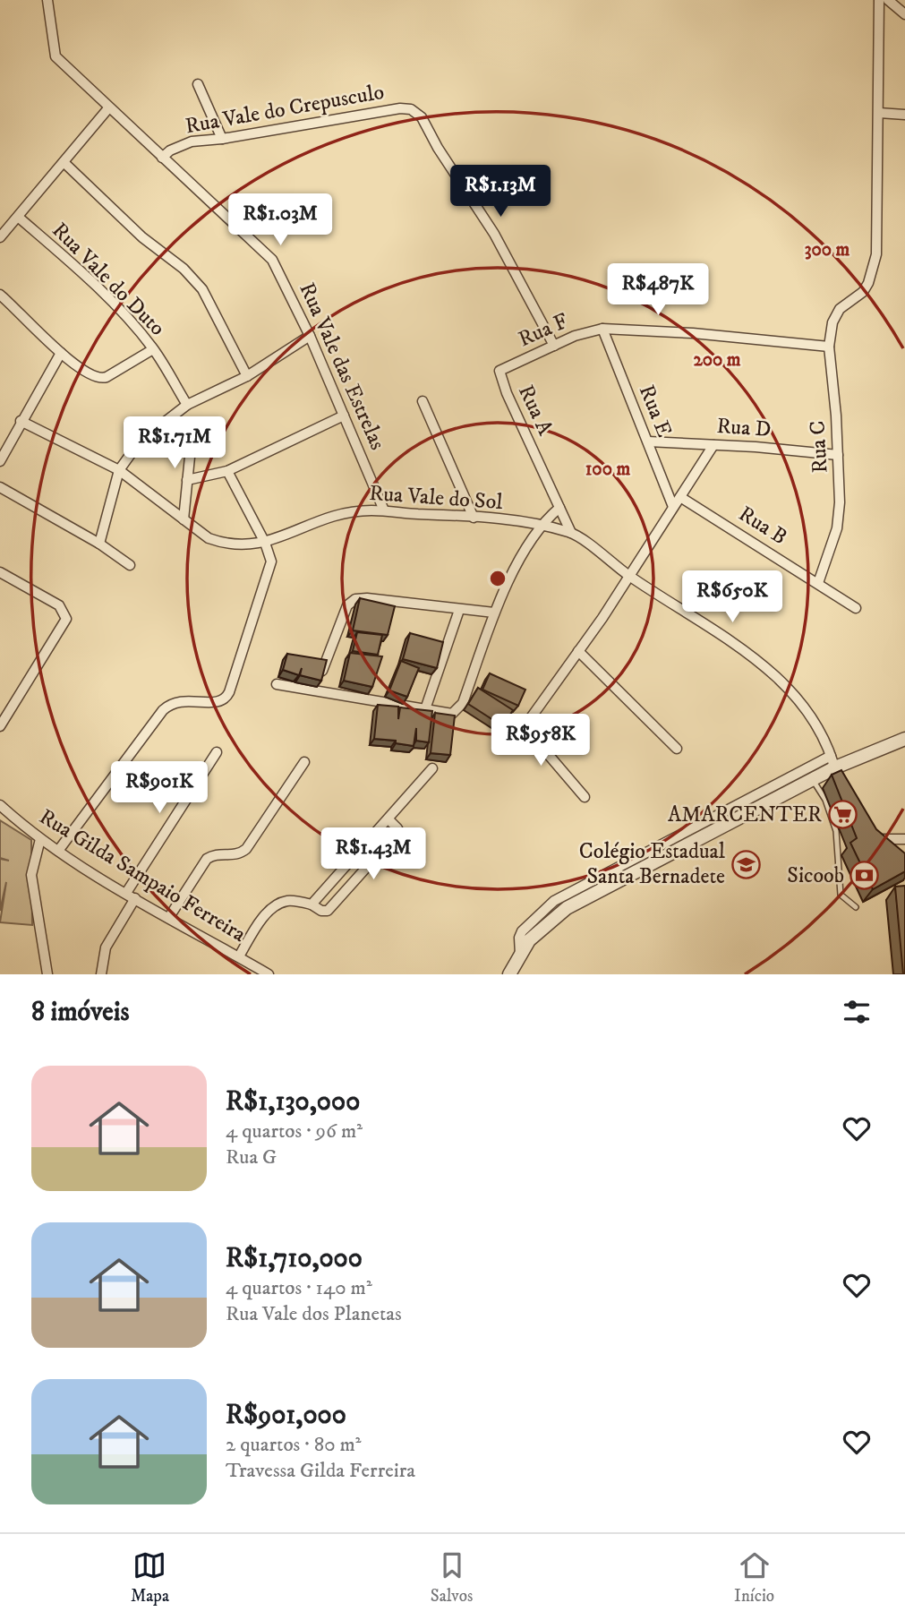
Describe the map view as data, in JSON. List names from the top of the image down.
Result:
{
  "streets": {
    "street": [
      "Rua Vale do Crepusculo",
      "Rua Vale do Duto",
      "Rua F",
      "Rua Vale das Estrelas",
      "Rua A",
      "Rua E",
      "Rua D",
      "Rua C",
      "Rua Vale do Sol",
      "Rua B",
      "Rua Gilda Sampaio Ferreira"
    ]
  },
  "crossings": [
    ["Rua Vale do Crepusculo", "Rua F"],
    ["Rua Vale do Crepusculo", "Rua Vale das Estrelas"],
    ["Rua F", "Rua A"],
    ["Rua F", "Rua E"],
    ["Rua F", "Rua C"],
    ["Rua Vale das Estrelas", "Rua Vale do Sol"],
    ["Rua A", "Rua Vale do Sol"],
    ["Rua E", "Rua D"],
    ["Rua D", "Rua C"],
    ["Rua C", "Rua B"]
  ],
  "places": {
    "supermarket": ["AMARCENTER"],
    "school or university": ["Colégio Estadual Santa Bernadete"],
    "bank": ["Sicoob"]
  },
  "page": {
    "price": [
      "R$1.13M",
      "R$1.03M",
      "R$487K",
      "R$1.71M",
      "R$650K",
      "R$958K",
      "R$901K",
      "R$1.43M"
    ],
    "heading": "8 imóveis",
    "list": [
      {
        "name": "R$1,130,000",
        "note": "4 quartos · 96 m² · Rua G"
      },
      {
        "name": "R$1,710,000",
        "note": "4 quartos · 140 m² · Rua Vale dos Planetas"
      },
      {
        "name": "R$901,000",
        "note": "2 quartos · 80 m² · Travessa Gilda Ferreira"
      }
    ],
    "tabs": ["Mapa", "Salvos", "Início"]
  },
  "rings": ["300 m", "200 m", "100 m"]
}
